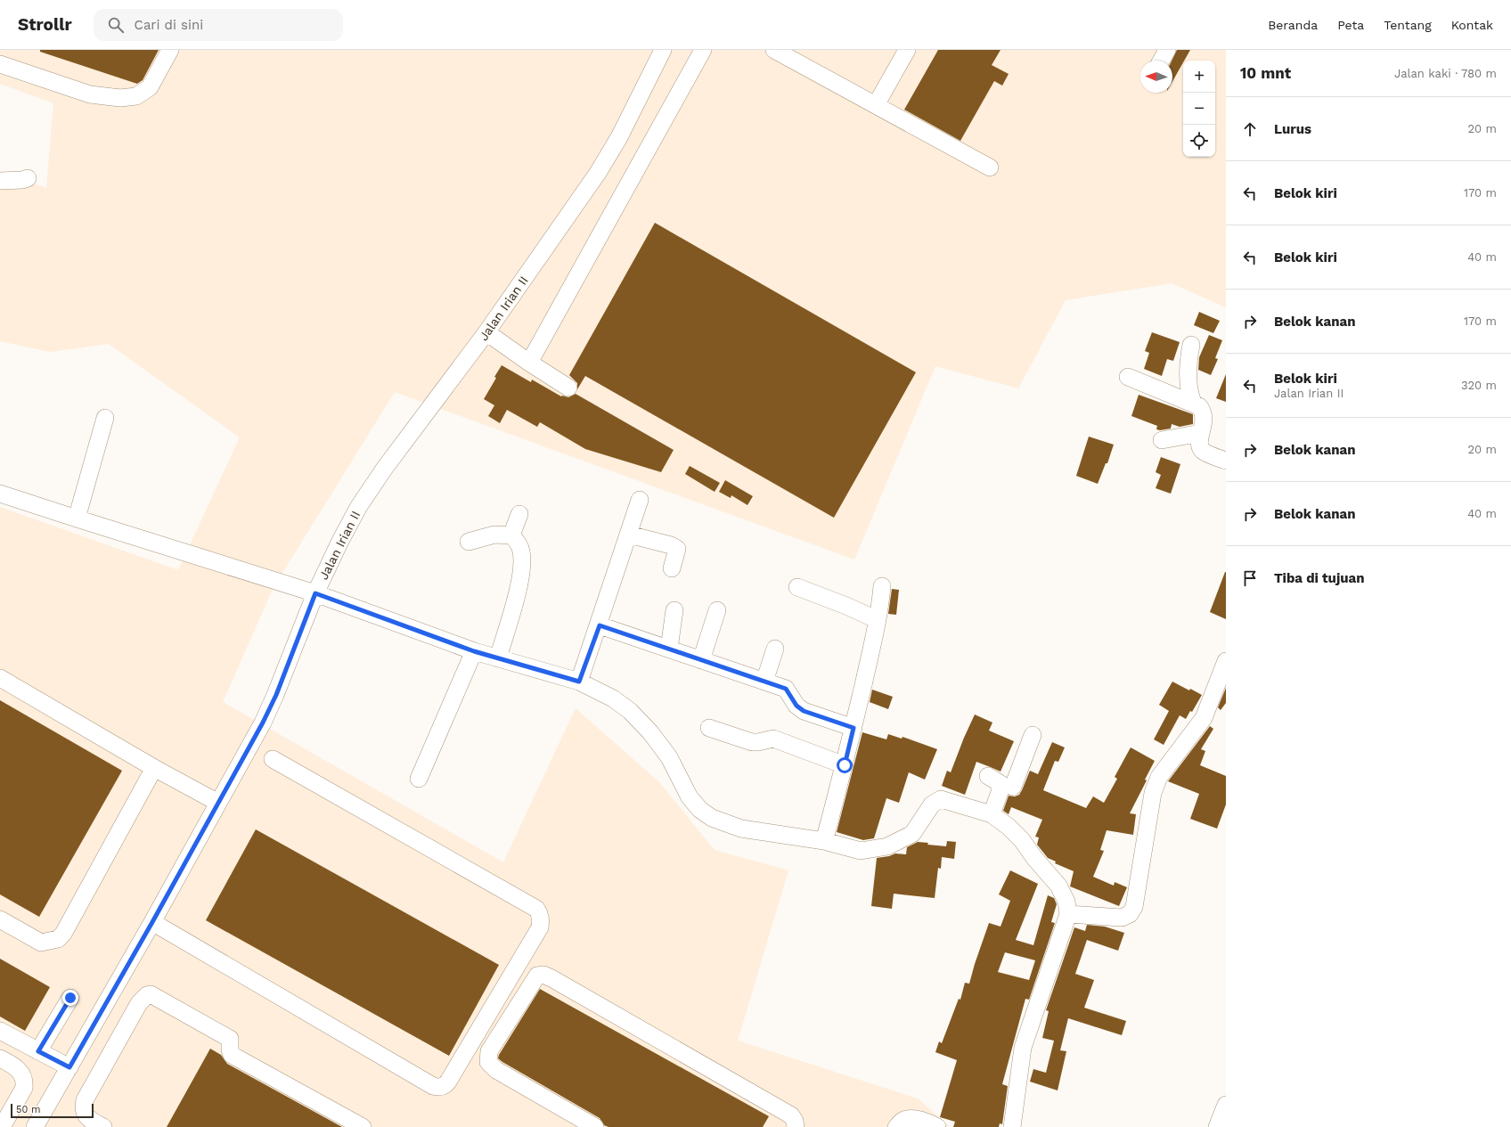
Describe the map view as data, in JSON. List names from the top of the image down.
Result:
{
  "streets": {
    "street": ["Jalan Irian II"]
  },
  "scale_bar": "50 m",
  "north": "left",
  "page": {
    "header": "Strollr",
    "search": "Cari di sini",
    "nav": [
      "Beranda",
      "Peta",
      "Tentang",
      "Kontak"
    ],
    "heading": ["10 mnt", "Jalan kaki · 780 m"],
    "map_buttons": ["+", "−"],
    "list": [
      ["Lurus", "20 m"],
      ["Belok kiri", "170 m"],
      ["Belok kiri", "40 m"],
      ["Belok kanan", "170 m"],
      ["Belok kiri", "Jalan Irian II", "320 m"],
      ["Belok kanan", "20 m"],
      ["Belok kanan", "40 m"],
      "Tiba di tujuan"
    ],
    "scale": "50 m"
  }
}
